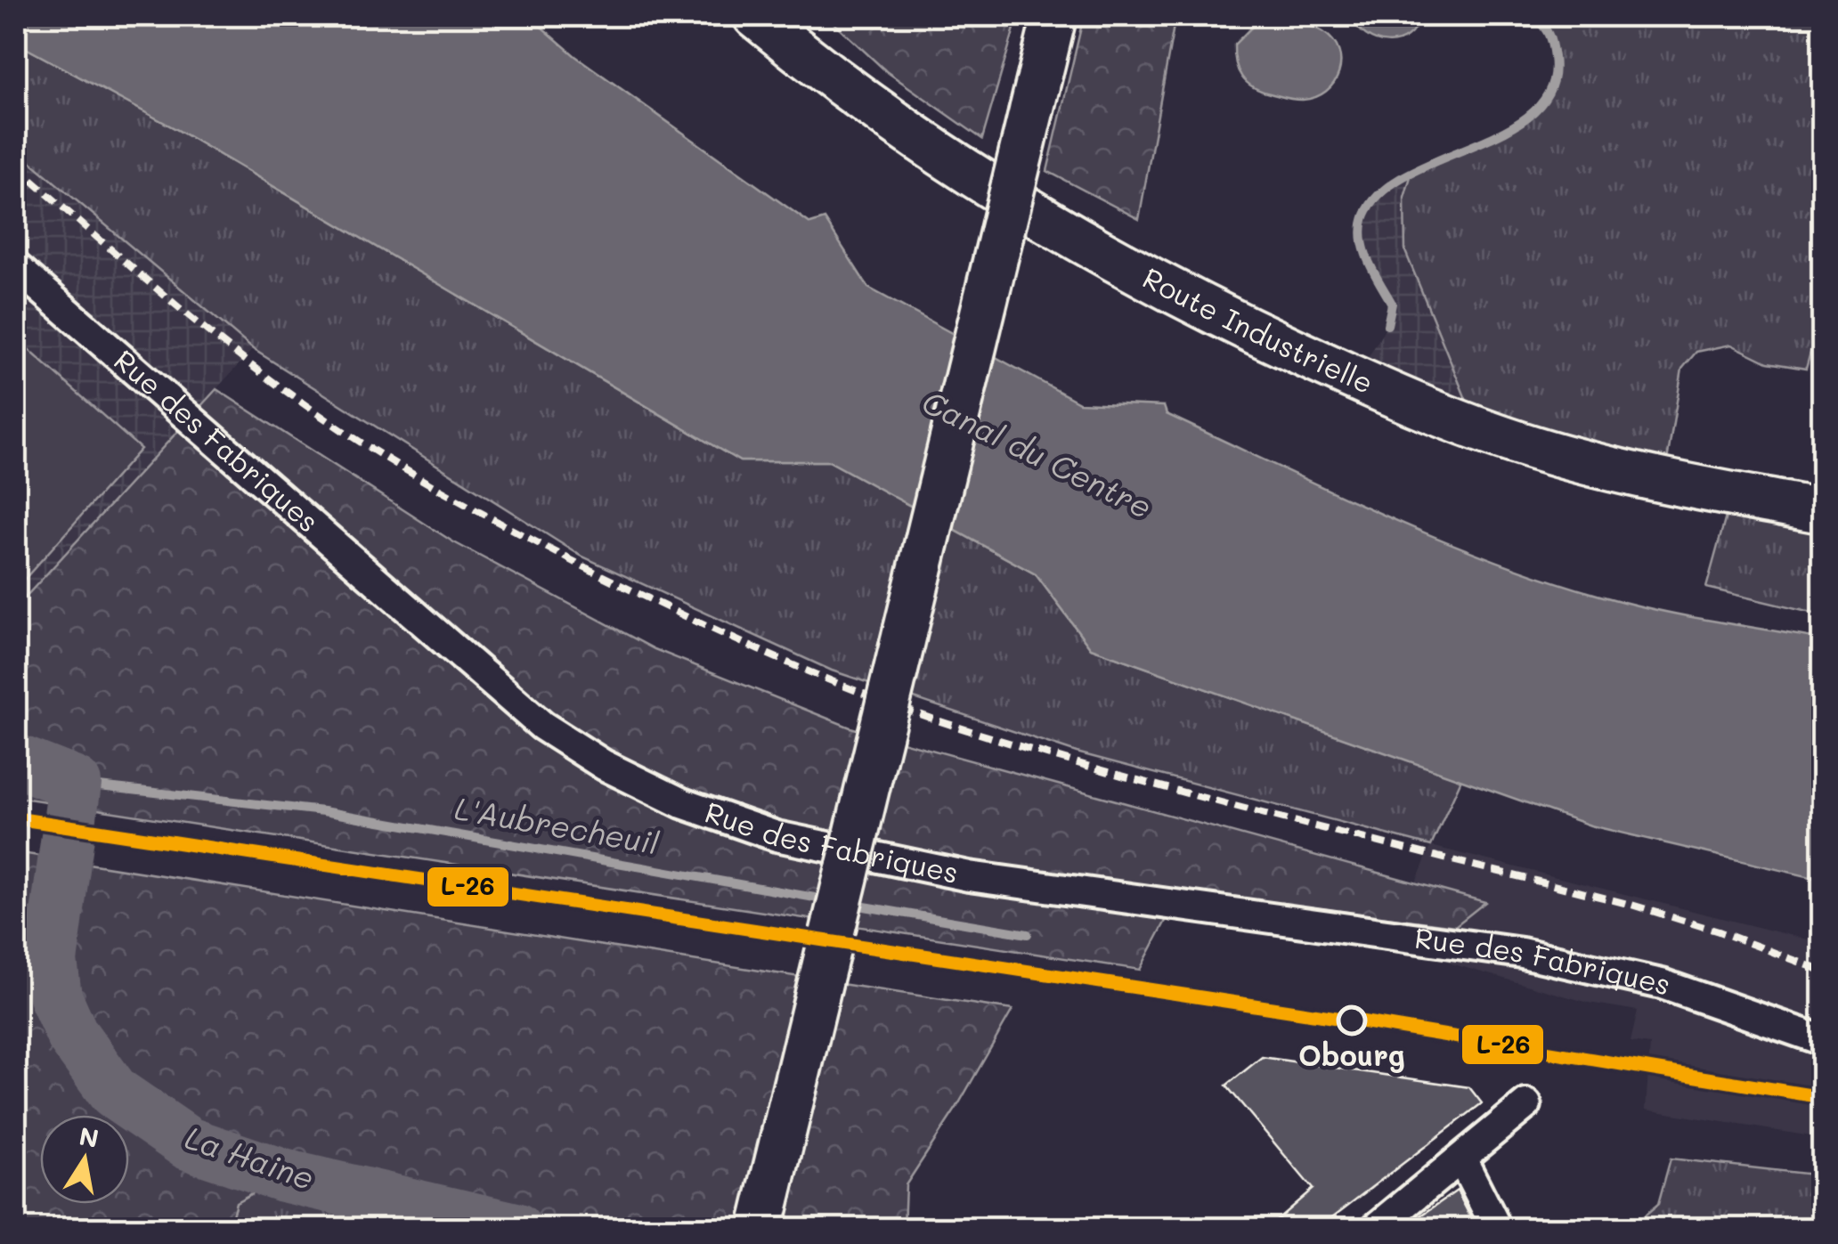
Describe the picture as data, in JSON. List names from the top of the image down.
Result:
{
  "streets": {
    "main road": ["Route Industrielle"],
    "street": ["Rue des Fabriques"]
  },
  "water": ["Canal du Centre", "L'Aubrecheuil", "La Haine"],
  "places": ["Obourg"],
  "lines": ["transit line L-26"],
  "north": "top"
}
